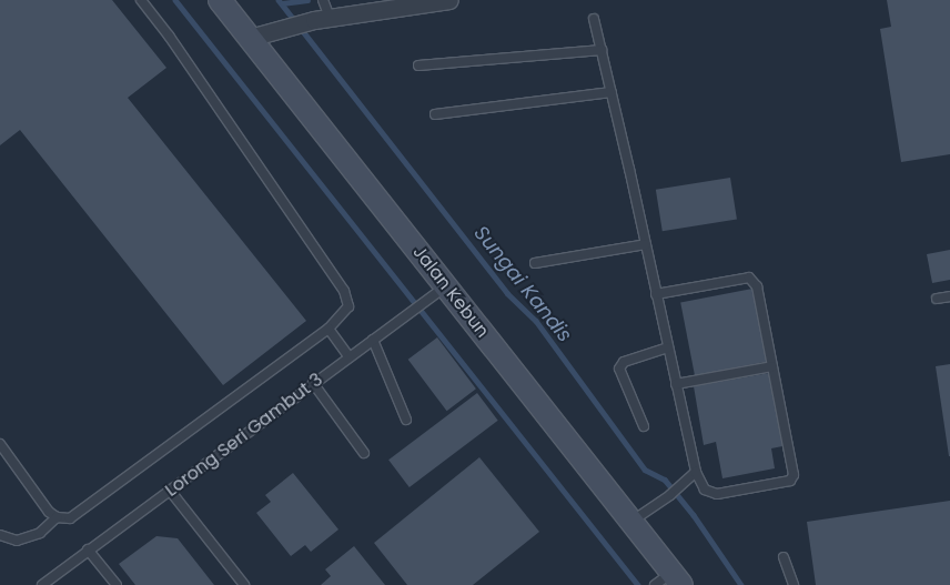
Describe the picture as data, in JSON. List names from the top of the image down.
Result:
{
  "streets": {
    "main road": ["Jalan Kebun"],
    "lane": ["Lorong Seri Gambut 3"]
  },
  "crossings": [
    ["Jalan Kebun", "Lorong Seri Gambut 3"]
  ],
  "water": ["Sungai Kandis"]
}
